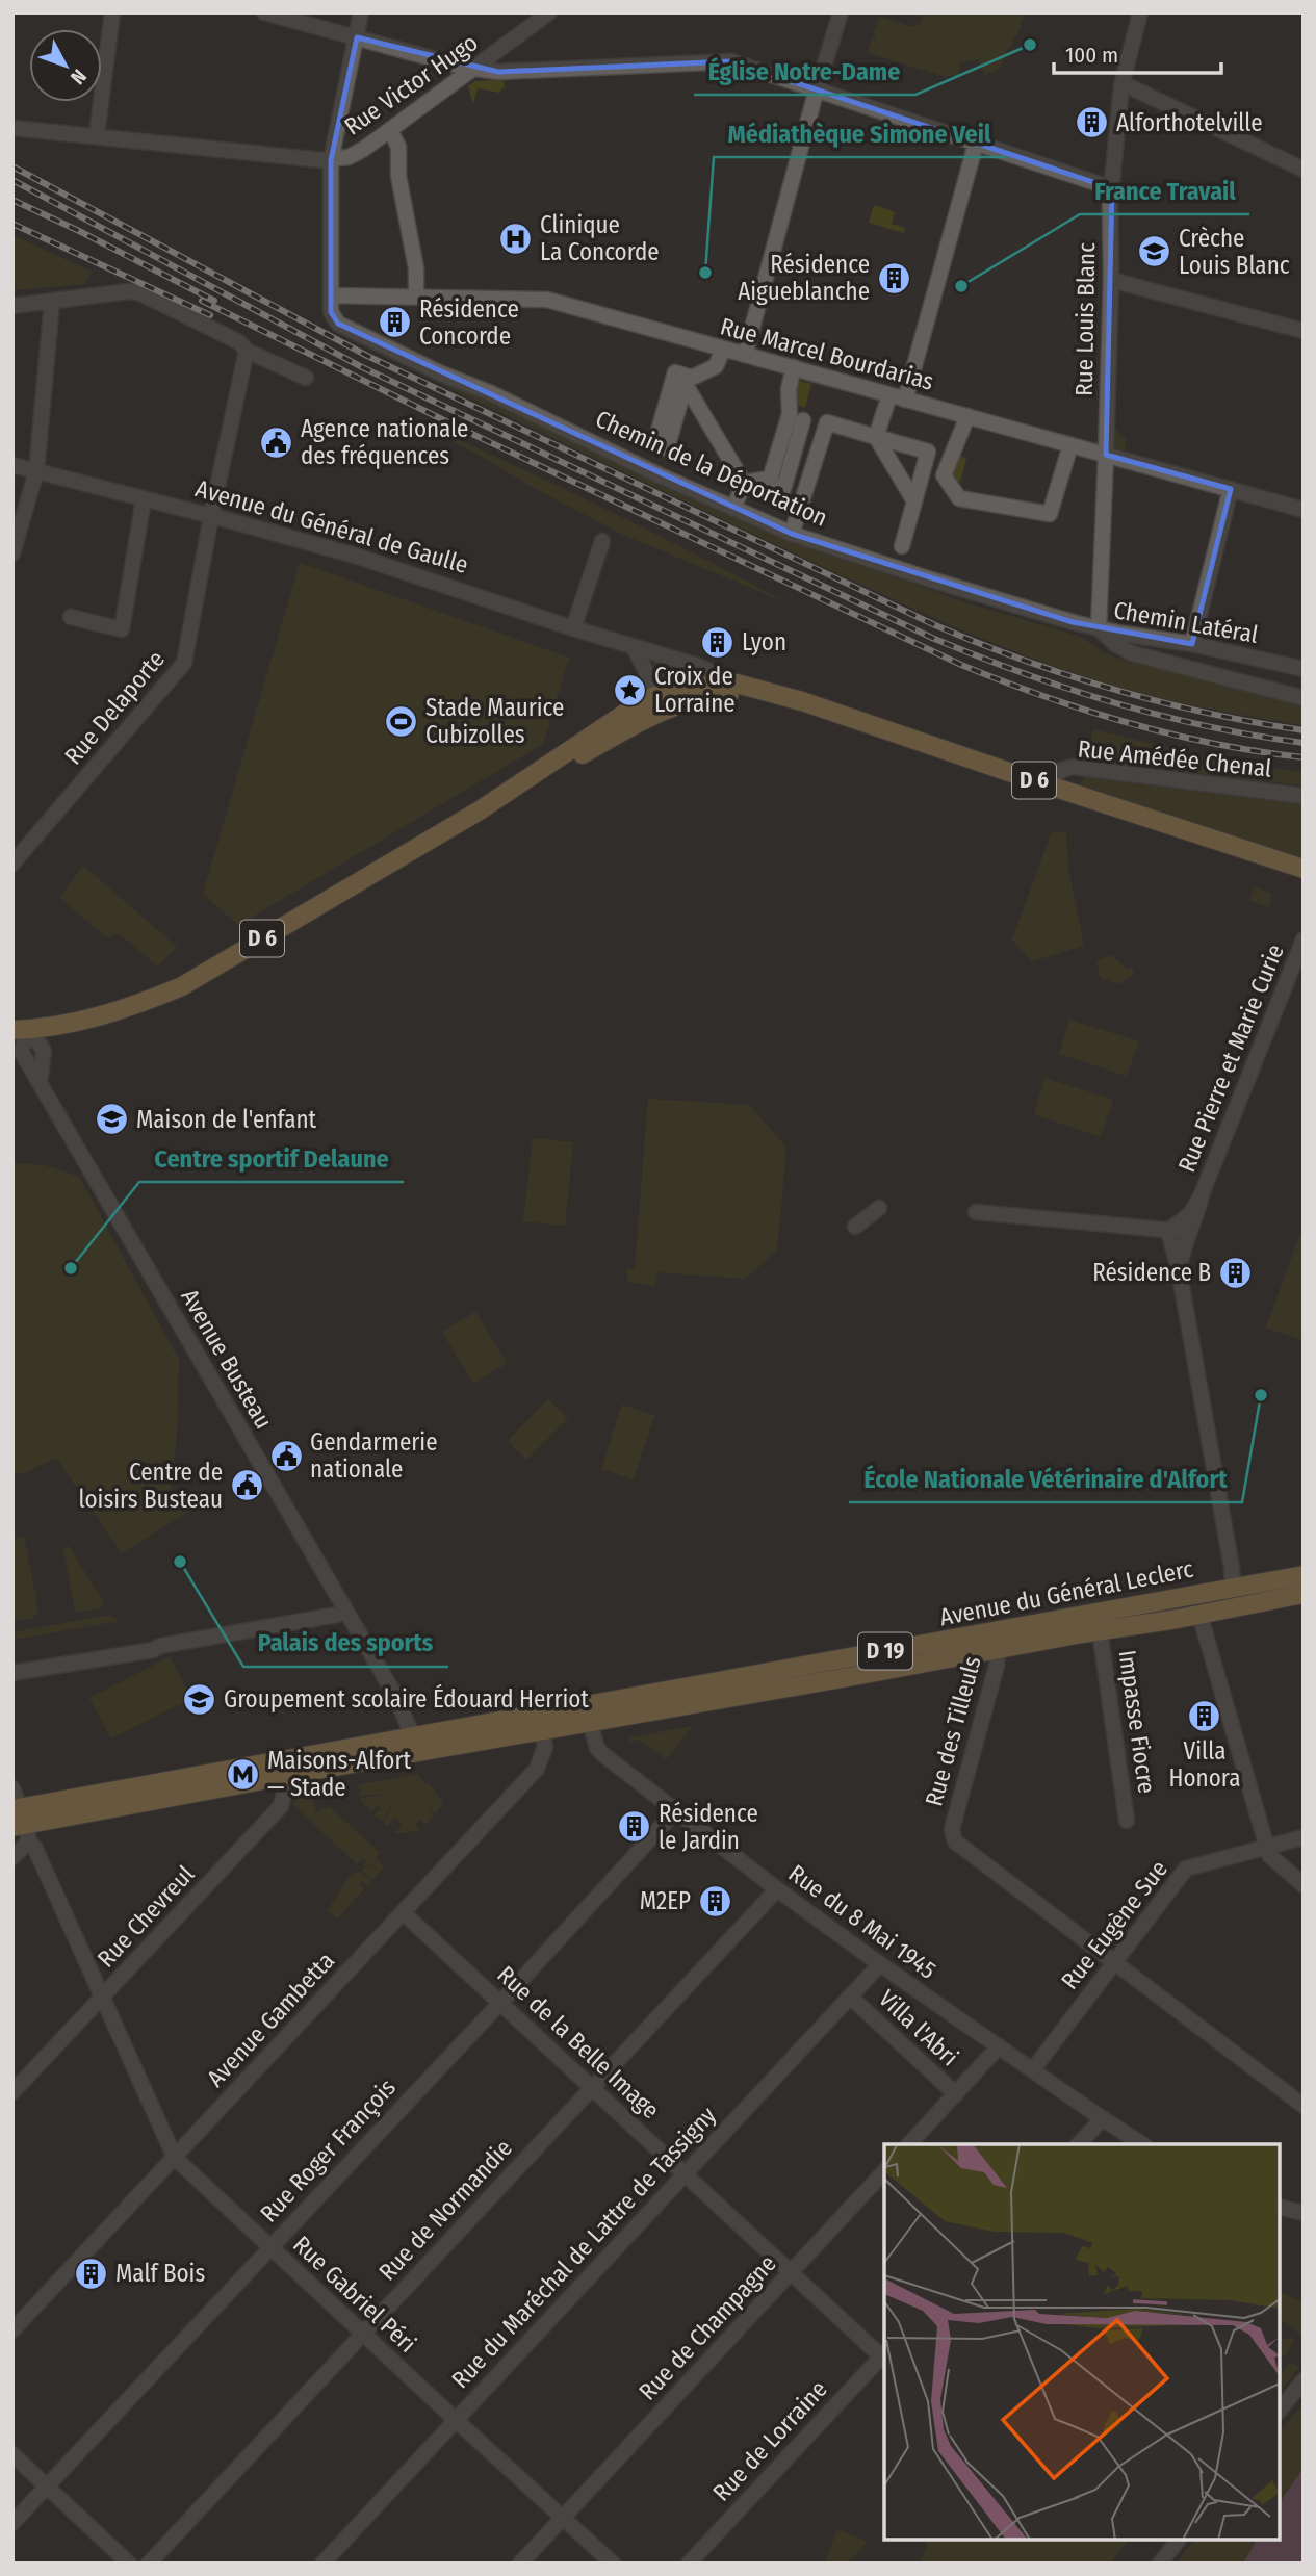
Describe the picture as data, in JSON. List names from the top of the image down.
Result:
{
  "streets": {
    "main road": [
      "Avenue du Général de Gaulle",
      "D 6",
      "Avenue du Général Leclerc",
      "D 19"
    ],
    "street": [
      "Rue Victor Hugo",
      "Rue Louis Blanc",
      "Rue Marcel Bourdarias",
      "Chemin de la Déportation",
      "Chemin Latéral",
      "Rue Delaporte",
      "Rue Amédée Chenal",
      "Rue Pierre et Marie Curie",
      "Avenue Busteau",
      "Impasse Fiocre",
      "Rue des Tilleuls",
      "Rue Chevreul",
      "Rue du 8 Mai 1945",
      "Rue Eugène Sue",
      "Avenue Gambetta",
      "Villa l'Abri",
      "Rue de la Belle Image",
      "Rue Roger François",
      "Rue de Normandie",
      "Rue du Maréchal de Lattre de Tassigny",
      "Rue Gabriel Péri",
      "Rue de Champagne",
      "Rue de Lorraine"
    ]
  },
  "crossings": [
    ["Rue Louis Blanc", "Rue Marcel Bourdarias"],
    ["Rue Louis Blanc", "Chemin de la Déportation"],
    ["Rue Louis Blanc", "Chemin Latéral"],
    ["Rue Marcel Bourdarias", "Chemin de la Déportation"],
    ["Chemin de la Déportation", "Chemin Latéral"],
    ["Avenue du Général de Gaulle", "Rue Delaporte"],
    ["Avenue du Général de Gaulle", "Rue Amédée Chenal"],
    ["Avenue du Général de Gaulle", "D 6"],
    ["D 6", "Avenue Busteau"],
    ["Rue Pierre et Marie Curie", "Avenue du Général Leclerc"],
    ["Avenue Busteau", "Avenue du Général Leclerc"],
    ["Avenue du Général Leclerc", "Impasse Fiocre"],
    ["Avenue du Général Leclerc", "Rue des Tilleuls"],
    ["Avenue du Général Leclerc", "Rue Chevreul"],
    ["Avenue du Général Leclerc", "Rue du 8 Mai 1945"],
    ["Avenue du Général Leclerc", "Avenue Gambetta"],
    ["Avenue du Général Leclerc", "Rue Gabriel Péri"],
    ["Rue des Tilleuls", "Rue Eugène Sue"],
    ["Rue Chevreul", "Rue Gabriel Péri"],
    ["Rue du 8 Mai 1945", "Rue Eugène Sue"],
    ["Rue du 8 Mai 1945", "Rue Roger François"],
    ["Rue du 8 Mai 1945", "Rue de Normandie"],
    ["Rue du 8 Mai 1945", "Rue du Maréchal de Lattre de Tassigny"],
    ["Avenue Gambetta", "Rue de la Belle Image"],
    ["Avenue Gambetta", "Rue Gabriel Péri"],
    ["Villa l'Abri", "Rue du Maréchal de Lattre de Tassigny"],
    ["Rue de la Belle Image", "Rue Roger François"],
    ["Rue de la Belle Image", "Rue de Normandie"],
    ["Rue de la Belle Image", "Rue du Maréchal de Lattre de Tassigny"],
    ["Rue de la Belle Image", "Rue de Champagne"],
    ["Rue de la Belle Image", "Rue de Lorraine"],
    ["Rue Roger François", "Rue Gabriel Péri"],
    ["Rue de Normandie", "Rue Gabriel Péri"],
    ["Rue du Maréchal de Lattre de Tassigny", "Rue Gabriel Péri"],
    ["Rue Gabriel Péri", "Rue de Champagne"]
  ],
  "places": {
    "other": [
      "Église Notre-Dame",
      "Médiathèque Simone Veil",
      "France Travail",
      "Centre sportif Delaune",
      "École Nationale Vétérinaire d'Alfort",
      "Palais des sports"
    ],
    "building": [
      "Alforthotelville",
      "Résidence Aigueblanche",
      "Résidence Concorde",
      "Lyon",
      "Résidence B",
      "Villa Honora",
      "Résidence le Jardin",
      "M2EP",
      "Malf Bois"
    ],
    "hospital": ["Clinique La Concorde"],
    "school or university": ["Crèche Louis Blanc", "Maison de l'enfant", "Groupement scolaire Édouard Herriot"],
    "public building": ["Agence nationale des fréquences", "Gendarmerie nationale", "Centre de loisirs Busteau"],
    "place": ["Croix de Lorraine"],
    "sports": ["Stade Maurice Cubizolles"],
    "metro station": ["Maisons-Alfort — Stade"]
  },
  "scale_bar": "100 m",
  "north": "bottom right"
}
